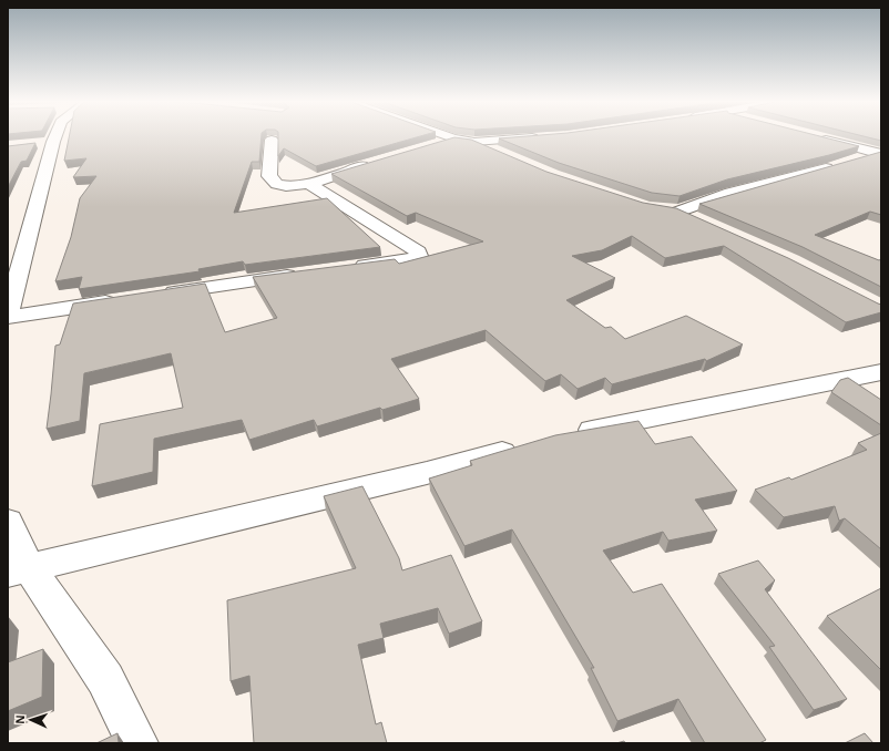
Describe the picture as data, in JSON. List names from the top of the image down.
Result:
{
  "north": "left"
}
